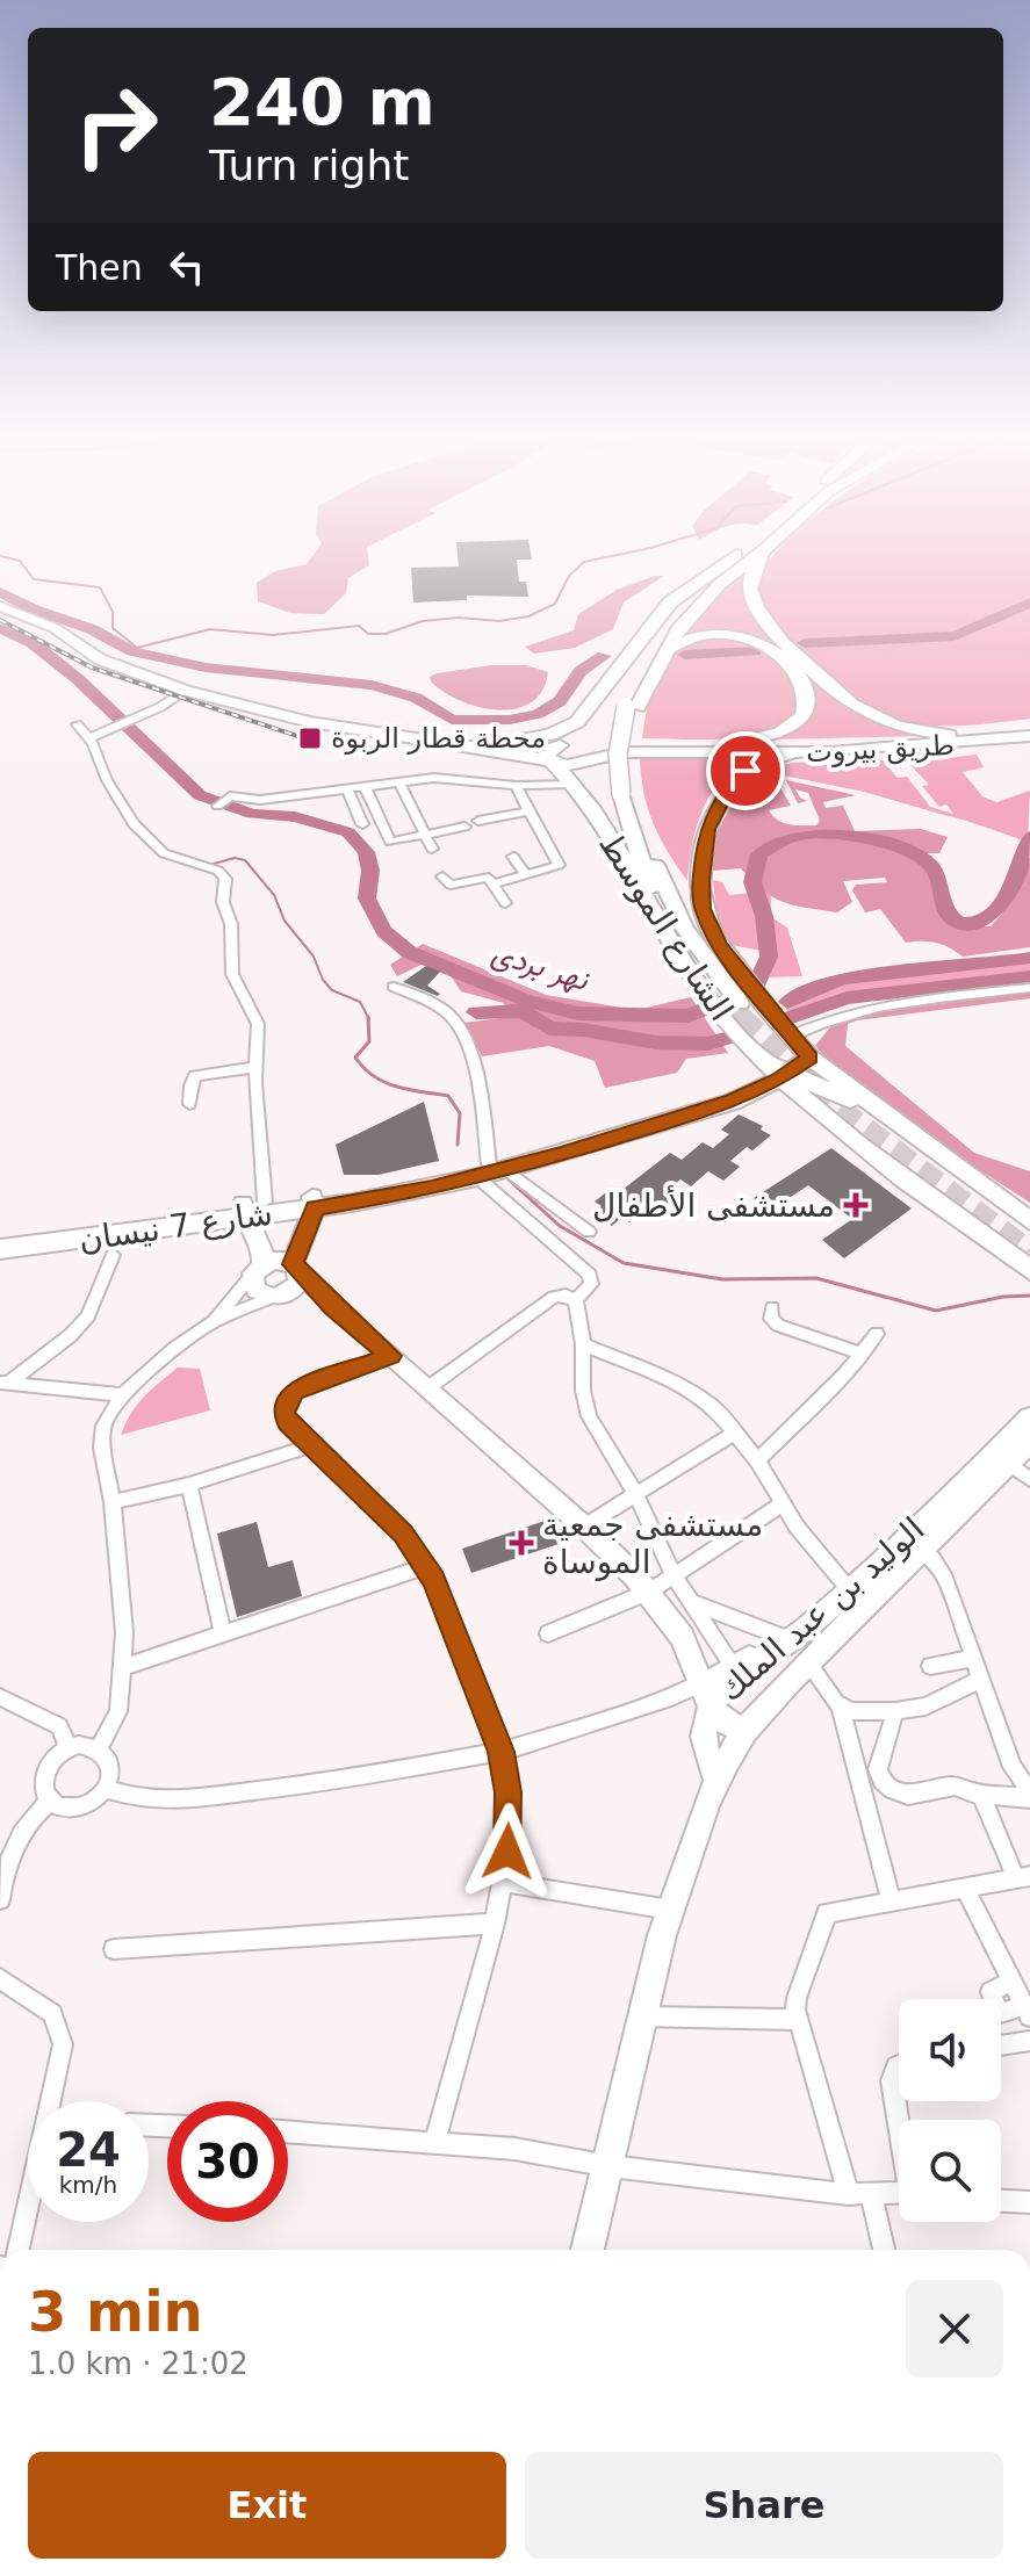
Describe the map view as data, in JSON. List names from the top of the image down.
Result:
{
  "streets": {
    "main road": ["طريق بيروت", "الشارع الموسط", "شارع 7 نيسان"],
    "street": ["الوليد بن عبد الملك"]
  },
  "crossings": [
    ["طريق بيروت", "الشارع الموسط"],
    ["الشارع الموسط", "شارع 7 نيسان"]
  ],
  "water": ["نهر بردى"],
  "places": {
    "transit": ["محطة قطار الربوة"],
    "health": ["مستشفى الأطفال", "مستشفى جمعية الموساة"]
  },
  "page": {
    "turn": ["240 m", "Turn right"],
    "then": "Then",
    "speed": "24 km/h",
    "limit": "30",
    "heading": ["3 min", "1.0 km · 21:02"],
    "buttons": ["Exit", "Share"]
  }
}
